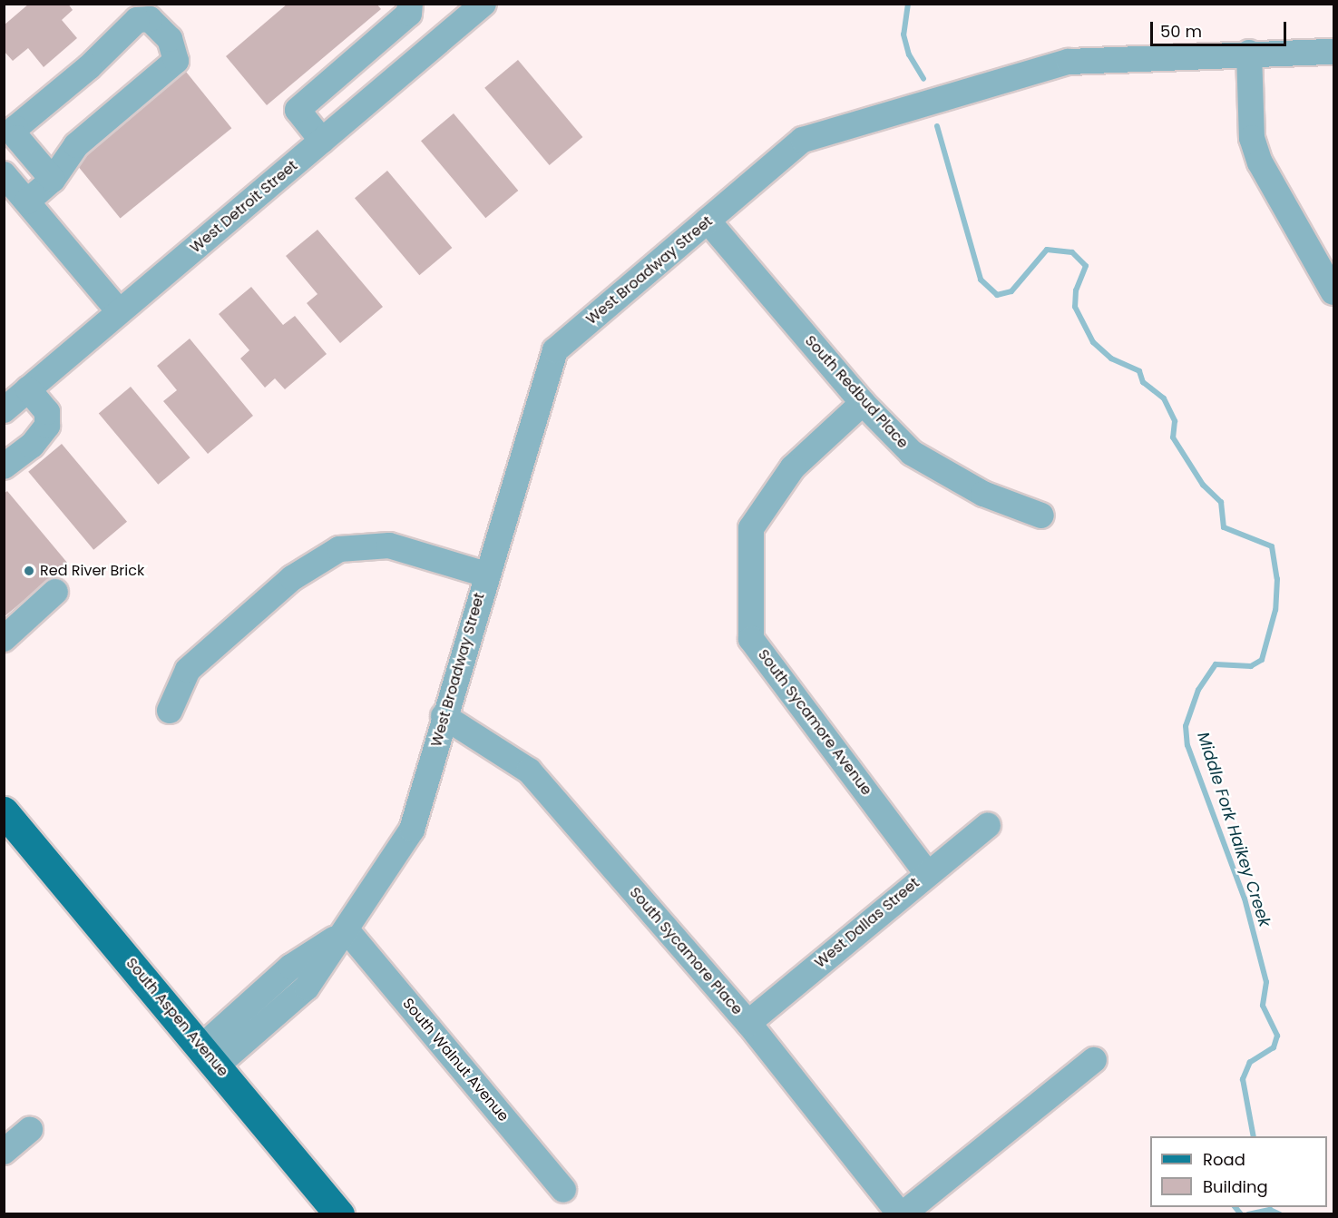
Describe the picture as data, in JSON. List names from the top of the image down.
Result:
{
  "streets": {
    "main road": ["South Aspen Avenue"],
    "street": [
      "West Detroit Street",
      "West Broadway Street",
      "South Redbud Place",
      "South Sycamore Avenue",
      "West Dallas Street",
      "South Sycamore Place",
      "South Walnut Avenue"
    ]
  },
  "crossings": [
    ["West Broadway Street", "South Redbud Place"],
    ["West Broadway Street", "South Sycamore Place"],
    ["West Broadway Street", "South Aspen Avenue"],
    ["West Broadway Street", "South Walnut Avenue"],
    ["South Redbud Place", "South Sycamore Avenue"],
    ["South Sycamore Avenue", "West Dallas Street"],
    ["West Dallas Street", "South Sycamore Place"]
  ],
  "water": ["Middle Fork Haikey Creek"],
  "places": ["Red River Brick"],
  "legend": ["Road", "Building"],
  "scale_bar": "50 m"
}
